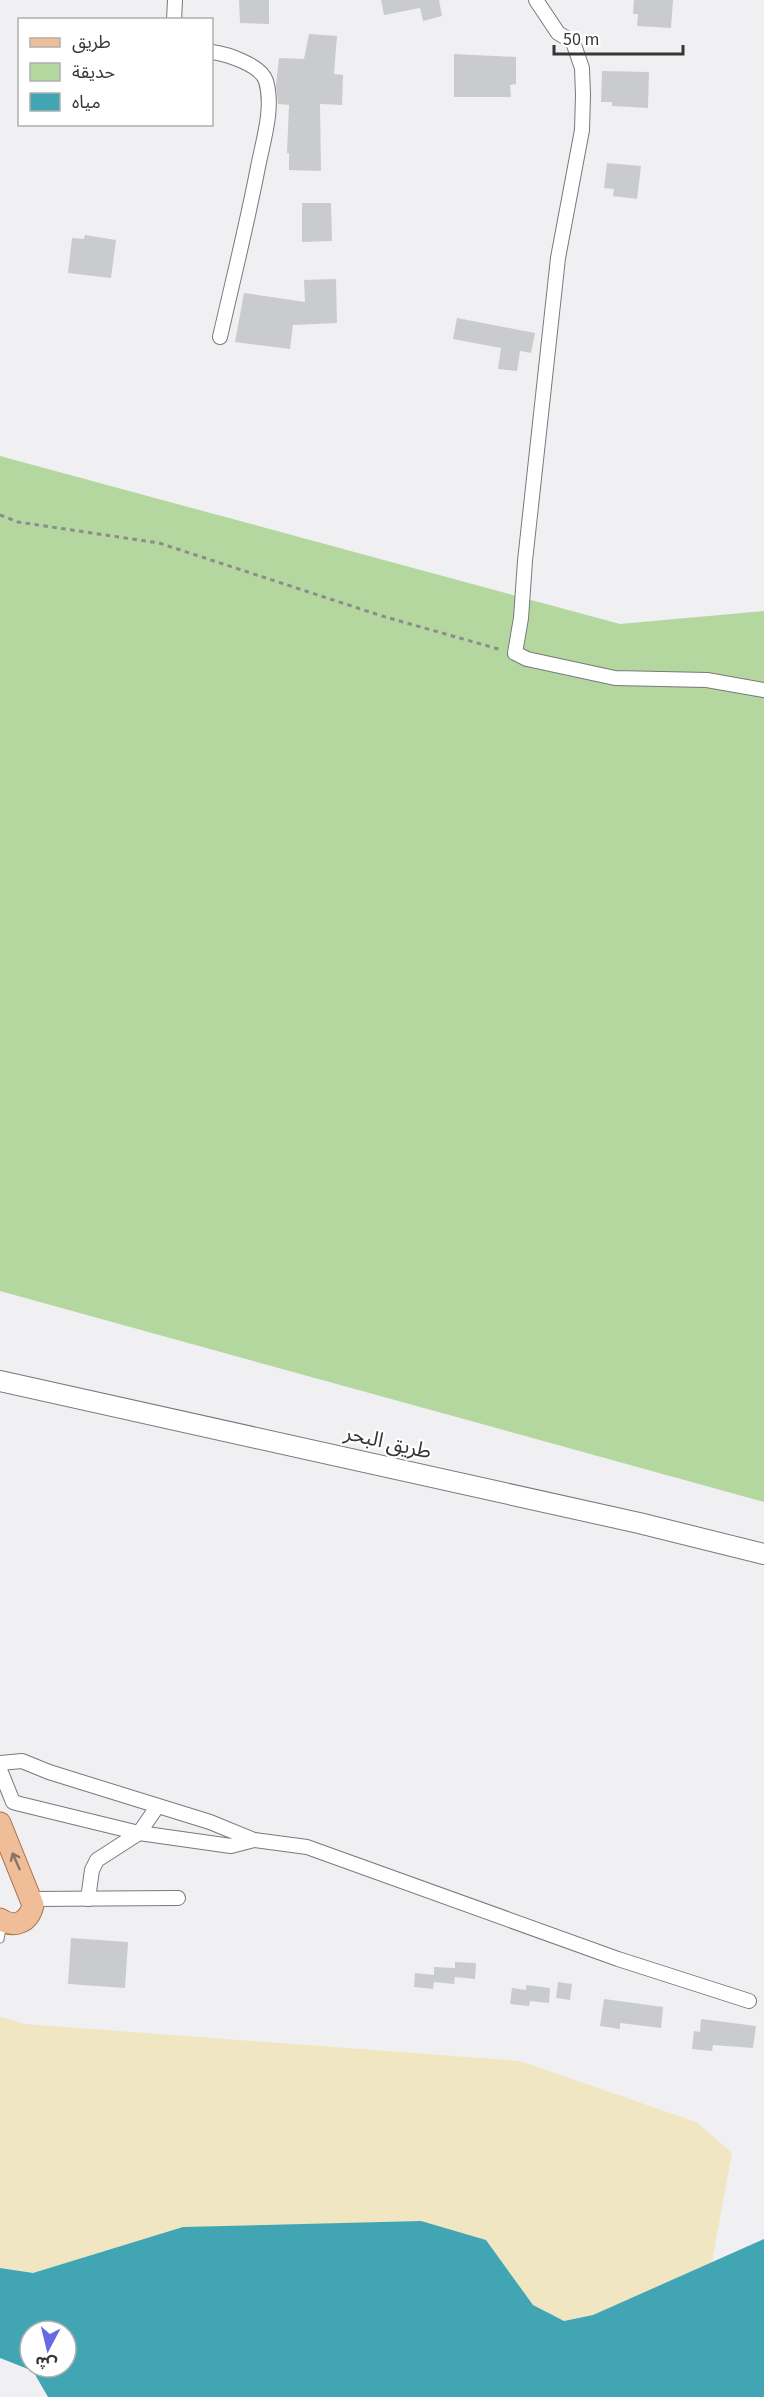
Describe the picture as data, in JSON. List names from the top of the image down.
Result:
{
  "streets": {
    "street": ["طريق البحر"]
  },
  "legend": ["طريق", "حديقة", "مياه"],
  "scale_bar": "50 m",
  "north": "bottom"
}
